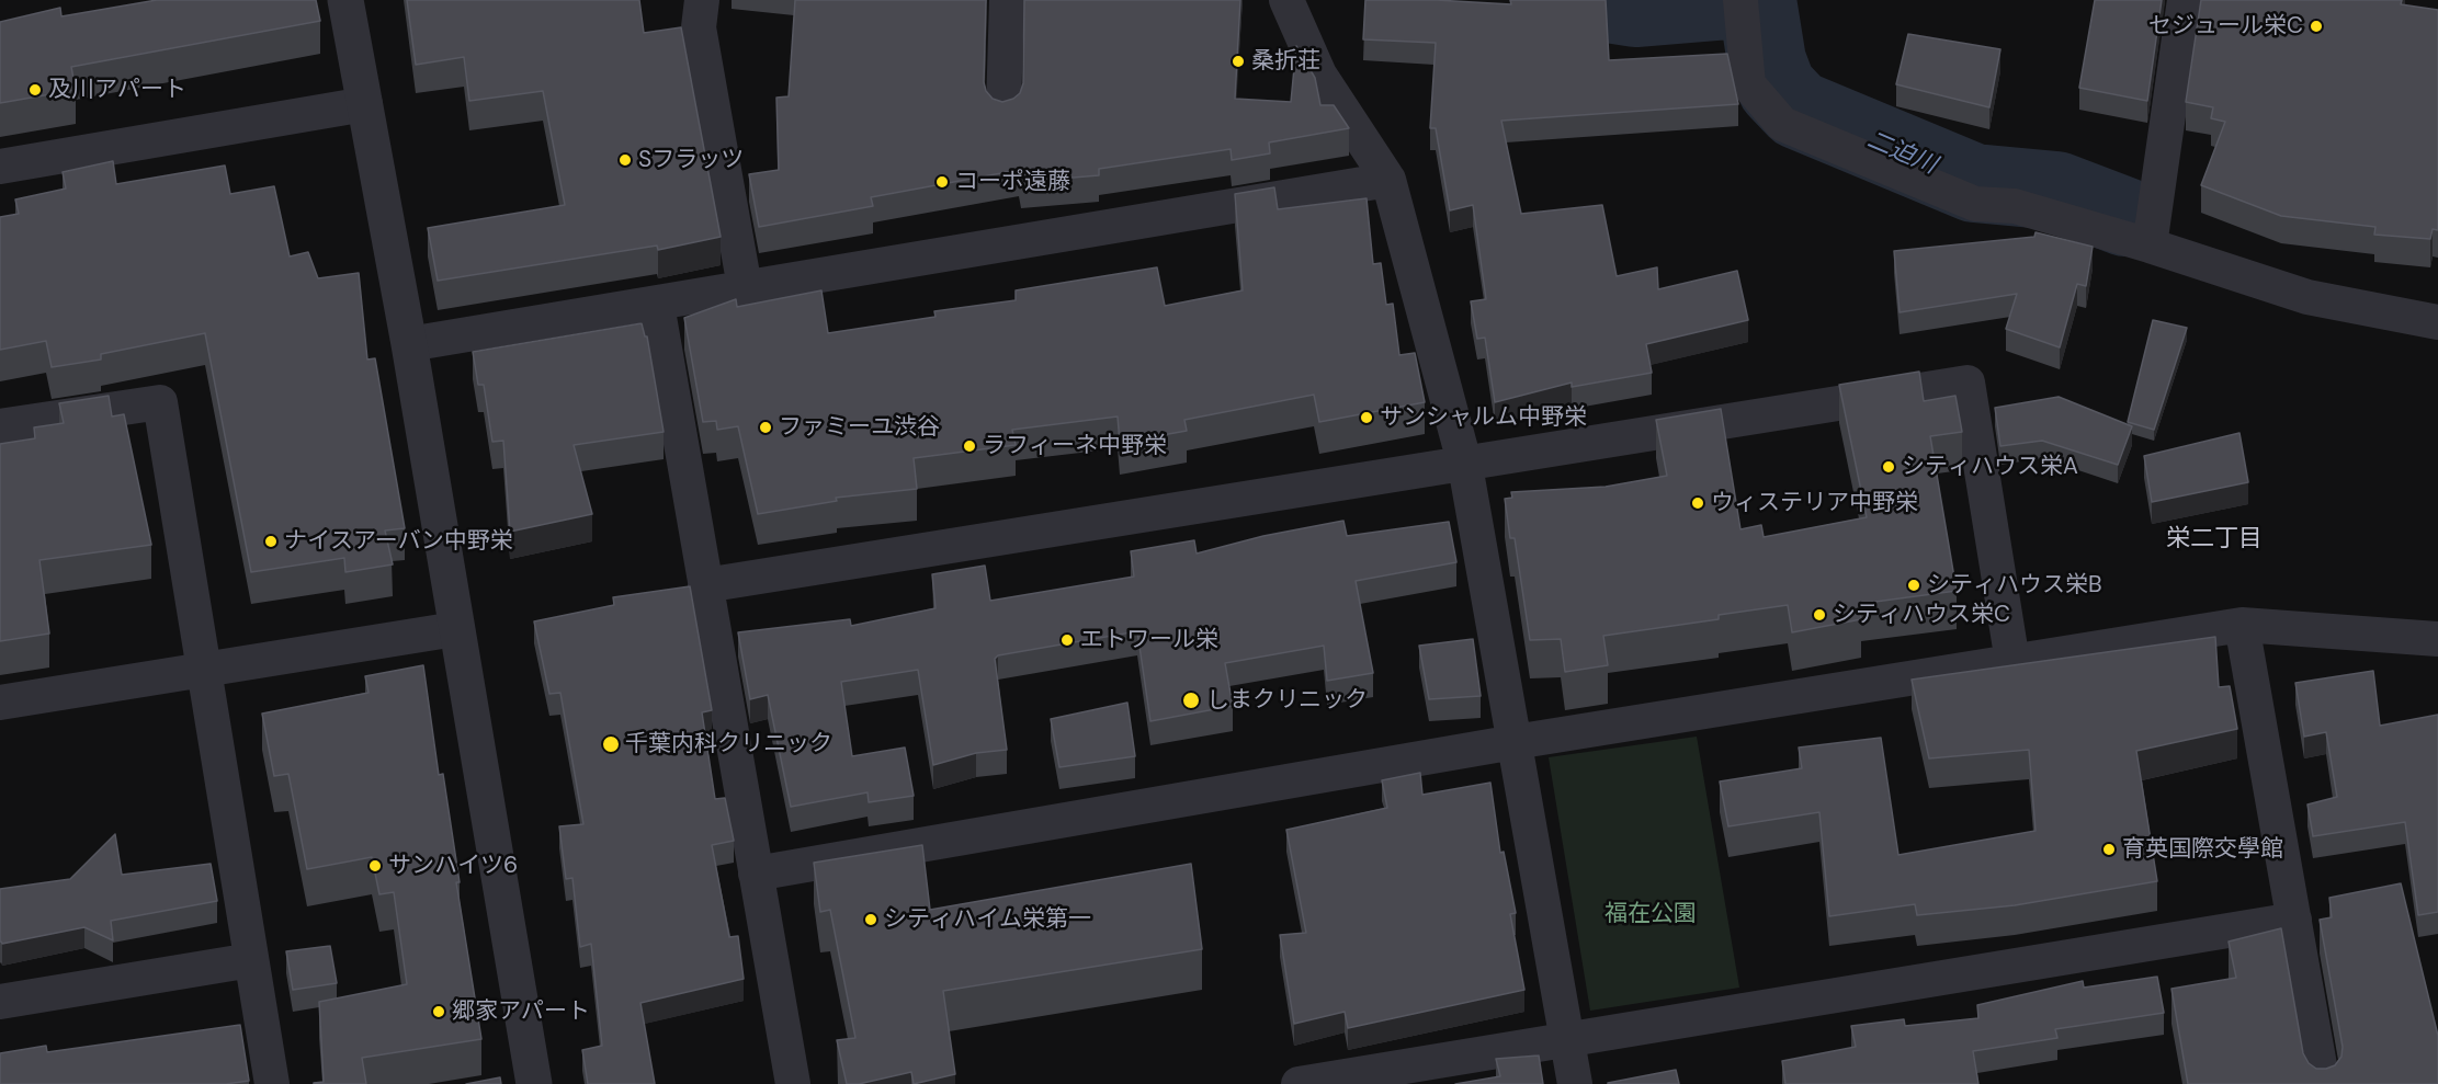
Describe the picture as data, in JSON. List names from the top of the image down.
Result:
{
  "districts": ["栄二丁目"],
  "water": ["二迫川"],
  "parks": ["福在公園"],
  "places": [
    "セジュール栄C",
    "桑折荘",
    "及川アパート",
    "Sフラッツ",
    "コーポ遠藤",
    "サンシャルム中野栄",
    "ファミーユ渋谷",
    "ラフィーネ中野栄",
    "シティハウス栄A",
    "ウィステリア中野栄",
    "ナイスアーバン中野栄",
    "シティハウス栄B",
    "シティハウス栄C",
    "エトワール栄",
    "しまクリニック",
    "千葉内科クリニック",
    "育英国際交學館",
    "サンハイツ6",
    "シティハイム栄第一",
    "郷家アパート"
  ]
}
